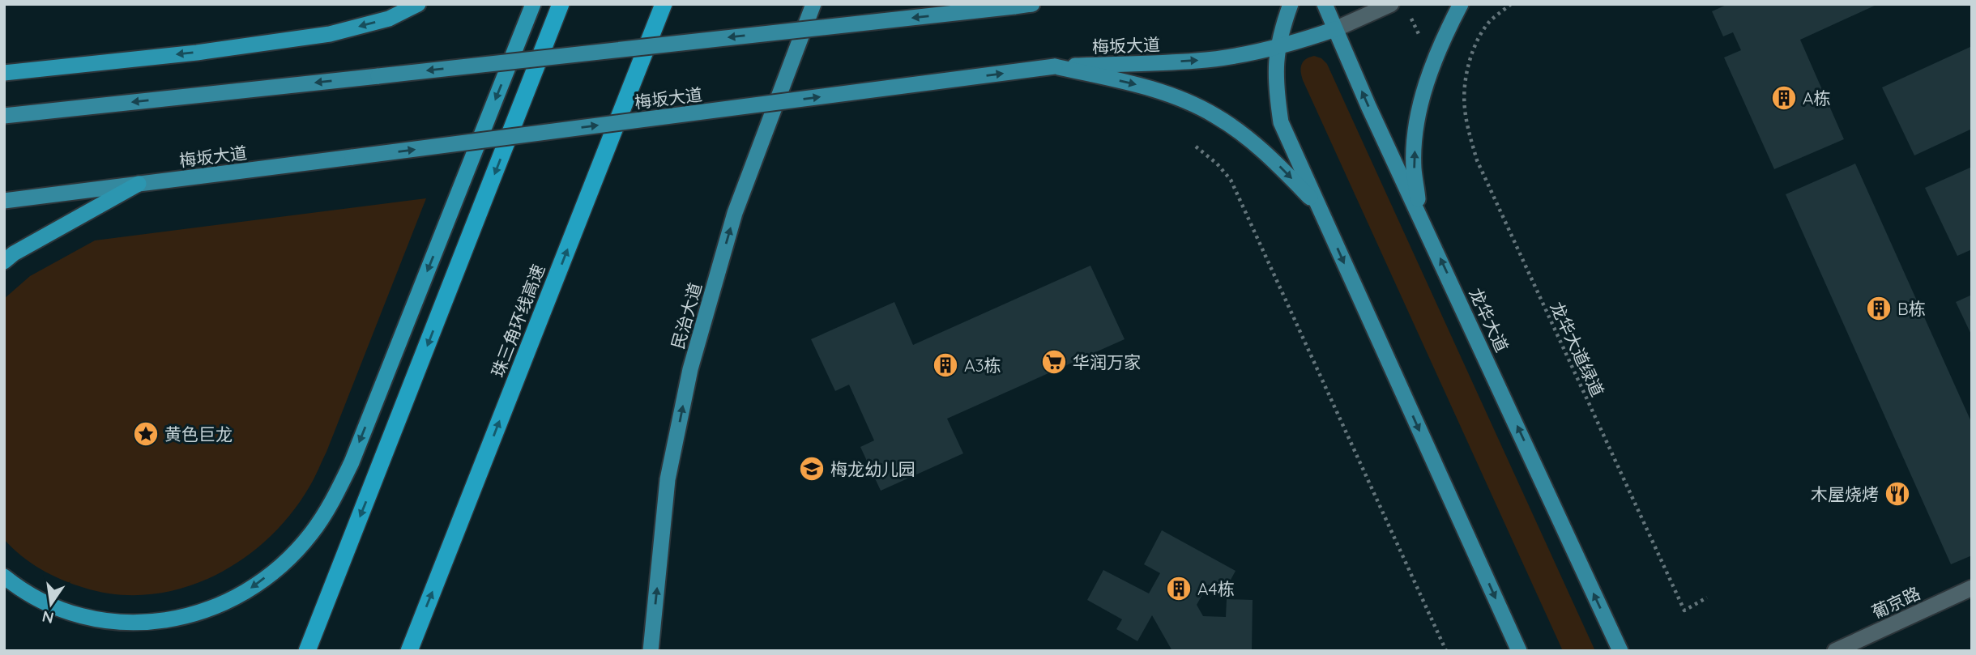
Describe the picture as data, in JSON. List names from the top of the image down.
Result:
{
  "streets": {
    "highway": ["珠三角环线高速"],
    "main road": ["梅坂大道", "民治大道", "龙华大道"],
    "street": ["葡京路"],
    "path": ["龙华大道绿道"]
  },
  "crossings": [
    ["梅坂大道", "龙华大道"]
  ],
  "one_way": ["民治大道"],
  "places": {
    "building": [
      "A栋",
      "B栋",
      "A3栋",
      "A4栋"
    ],
    "supermarket": ["华润万家"],
    "place": ["黄色巨龙"],
    "school or university": ["梅龙幼儿园"],
    "restaurant": ["木屋烧烤"]
  },
  "north": "bottom"
}
